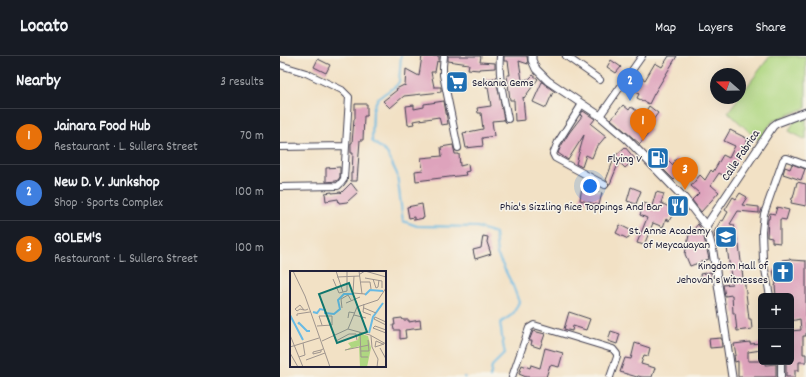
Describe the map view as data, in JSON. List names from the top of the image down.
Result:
{
  "streets": {
    "street": ["Calle Fabrica"]
  },
  "places": {
    "supermarket": ["Sekania Gems"],
    "fuel station": ["Flying V"],
    "restaurant": ["Phia's Sizzling Rice Toppings And Bar"],
    "school or university": ["St. Anne Academy of Meycauayan"],
    "church": ["Kingdom Hall of Jehovah's Witnesses"]
  },
  "north": "left",
  "page": {
    "header": "Locato",
    "nav": ["Map", "Layers", "Share"],
    "heading": ["Nearby", "3 results"],
    "pins": ["2", "1", "3"],
    "list": [
      {
        "mark": "1",
        "name": "Jainara Food Hub",
        "note": "Restaurant · L. Sullera Street",
        "value": "70 m"
      },
      {
        "mark": "2",
        "name": "New D. V. Junkshop",
        "note": "Shop · Sports Complex",
        "value": "100 m"
      },
      {
        "mark": "3",
        "name": "GOLEM'S",
        "note": "Restaurant · L. Sullera Street",
        "value": "100 m"
      }
    ],
    "map_buttons": ["+", "−"]
  }
}
